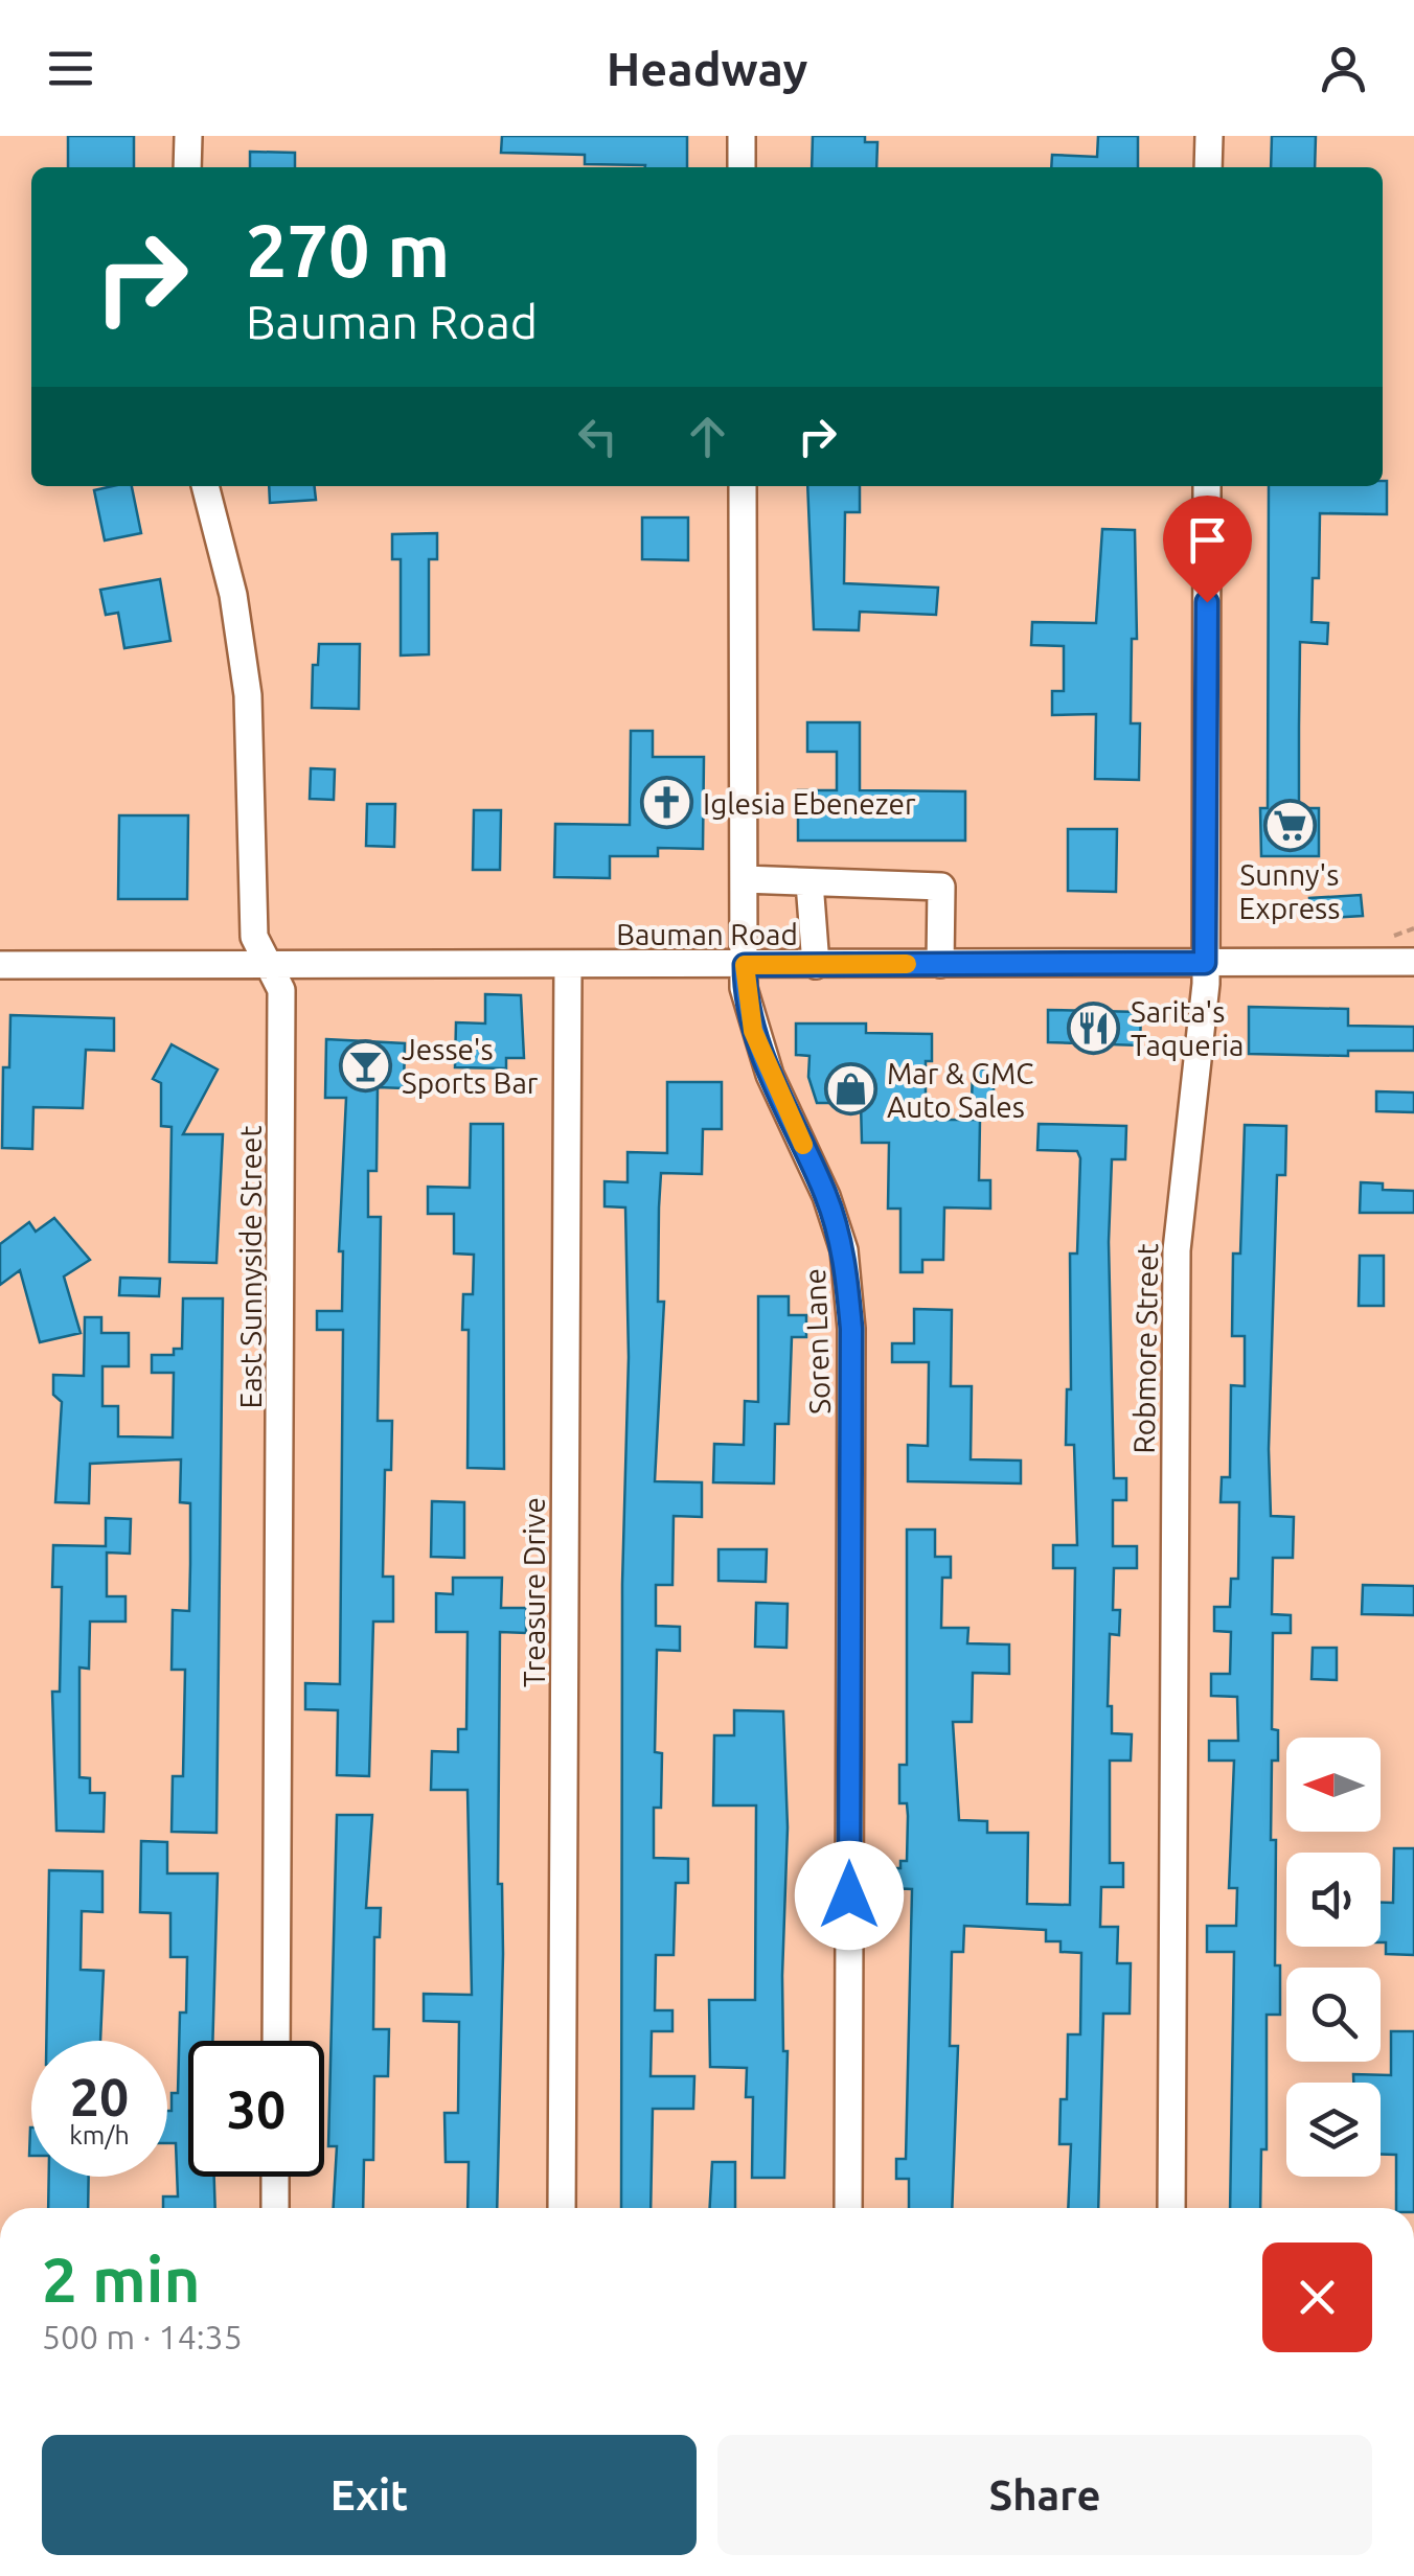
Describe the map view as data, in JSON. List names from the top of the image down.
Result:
{
  "streets": {
    "street": [
      "Bauman Road",
      "East Sunnyside Street",
      "Soren Lane",
      "Robmore Street",
      "Treasure Drive"
    ]
  },
  "crossings": [
    ["Bauman Road", "East Sunnyside Street"],
    ["Bauman Road", "Soren Lane"],
    ["Bauman Road", "Robmore Street"],
    ["Bauman Road", "Treasure Drive"]
  ],
  "places": {
    "church": ["Iglesia Ebenezer"],
    "supermarket": ["Sunny's Express"],
    "restaurant": ["Sarita's Taqueria"],
    "bar": ["Jesse's Sports Bar"],
    "shop": ["Mar & GMC Auto Sales"]
  },
  "north": "left",
  "page": {
    "header": "Headway",
    "turn": ["270 m", "Bauman Road"],
    "speed": "20 km/h",
    "limit": "30",
    "heading": ["2 min", "500 m · 14:35"],
    "buttons": ["Exit", "Share"]
  }
}
